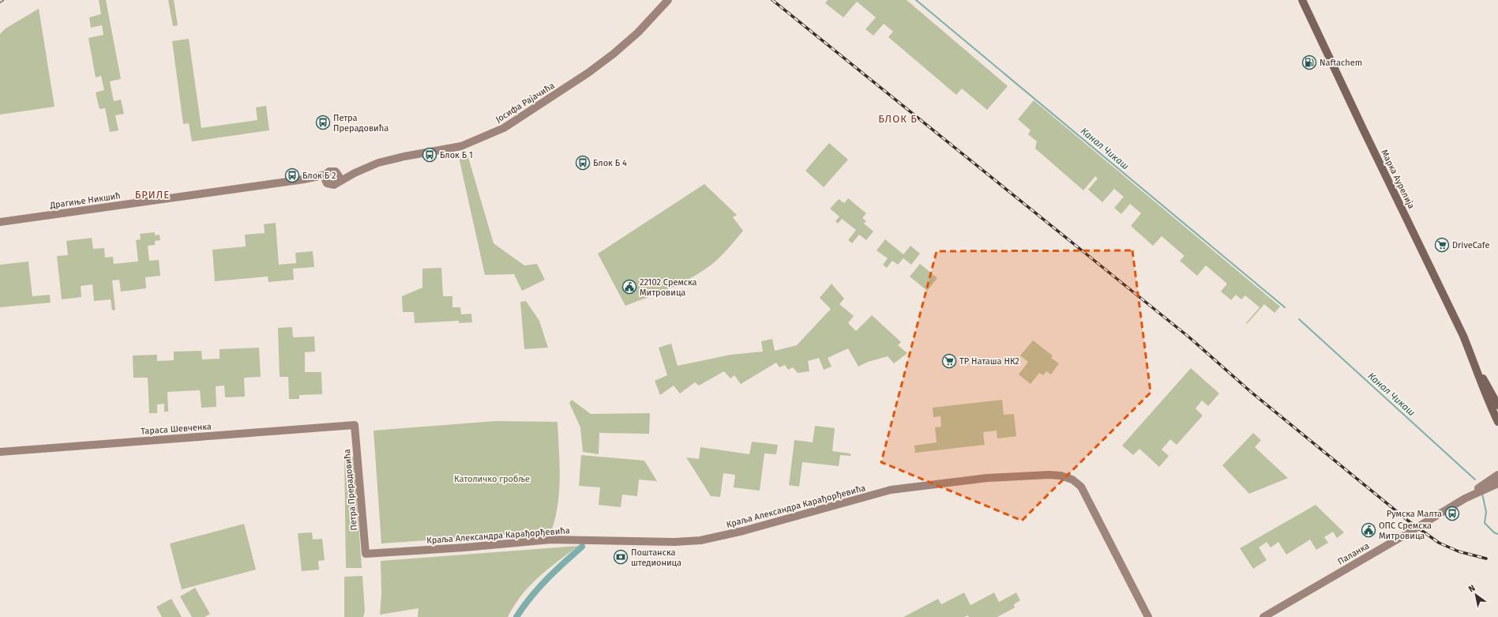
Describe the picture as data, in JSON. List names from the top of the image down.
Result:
{
  "streets": {
    "main road": ["Марка Аурелија"],
    "street": [
      "Јосифа Рајачића",
      "Драгиње Никшић",
      "Тараса Шевченка",
      "Петра Прерадовића",
      "Краља Александра Карађорђевића",
      "Паланка"
    ]
  },
  "crossings": [
    ["Јосифа Рајачића", "Драгиње Никшић"],
    ["Тараса Шевченка", "Петра Прерадовића"],
    ["Петра Прерадовића", "Краља Александра Карађорђевића"]
  ],
  "districts": ["БЛОК Б", "БРИЛЕ"],
  "water": ["Канал Чикаш"],
  "parks": ["Католичко гробље"],
  "places": {
    "fuel station": ["Naftachem"],
    "bus stop": [
      "Петра Прерадовића",
      "Блок Б 1",
      "Блок Б 4",
      "Блок Б 2",
      "Румска Малта"
    ],
    "supermarket": ["DriveCafe", "ТР Наташа НК2"],
    "public building": ["22102 Сремска Митровица", "ОПС Сремска Митровица"],
    "bank": ["Поштанска штедионица"]
  },
  "north": "top left"
}
